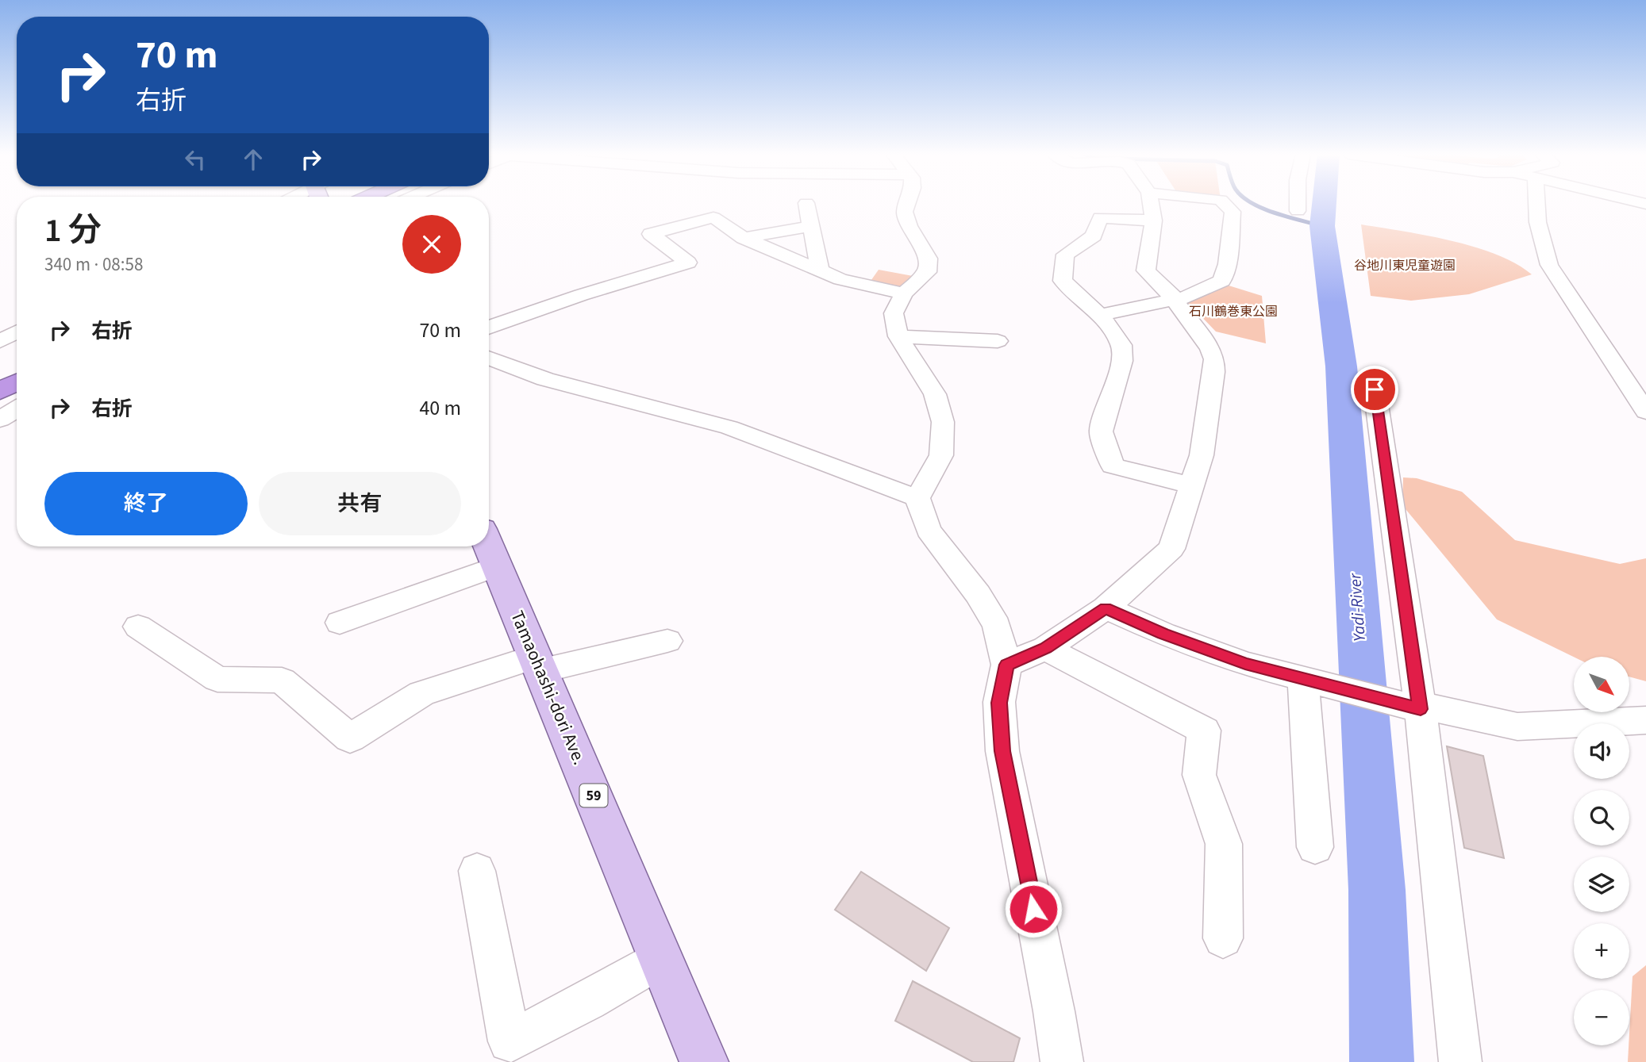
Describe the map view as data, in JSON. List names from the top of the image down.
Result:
{
  "streets": {
    "main road": ["Tamaohashi-dori Ave.", "59"]
  },
  "water": ["Yadi-River"],
  "parks": ["谷地川東児童遊園", "石川鶴巻東公園"],
  "north": "bottom right",
  "page": {
    "turn": ["70 m", "右折"],
    "heading": ["1 分", "340 m · 08:58"],
    "list": [
      {
        "name": "右折",
        "value": "70 m"
      },
      {
        "name": "右折",
        "value": "40 m"
      }
    ],
    "buttons": ["終了", "共有"],
    "map_buttons": ["+", "−"]
  }
}
